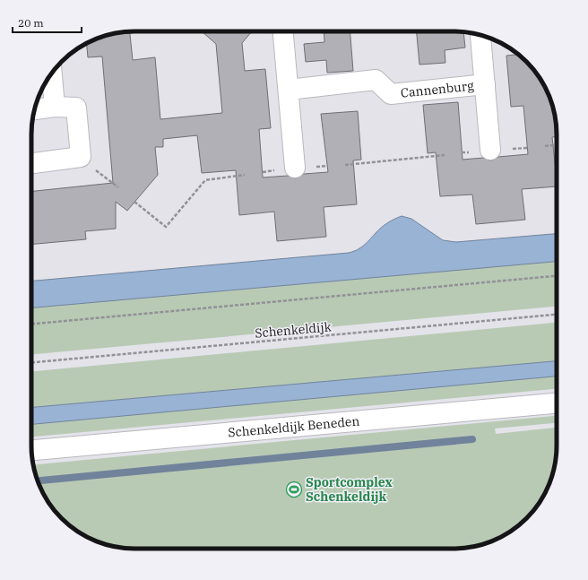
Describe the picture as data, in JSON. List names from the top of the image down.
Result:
{
  "streets": {
    "street": ["Cannenburg", "Schenkeldijk Beneden"],
    "path": ["Schenkeldijk"]
  },
  "places": {
    "sports": ["Sportcomplex Schenkeldijk"]
  },
  "scale_bar": "20 m"
}
